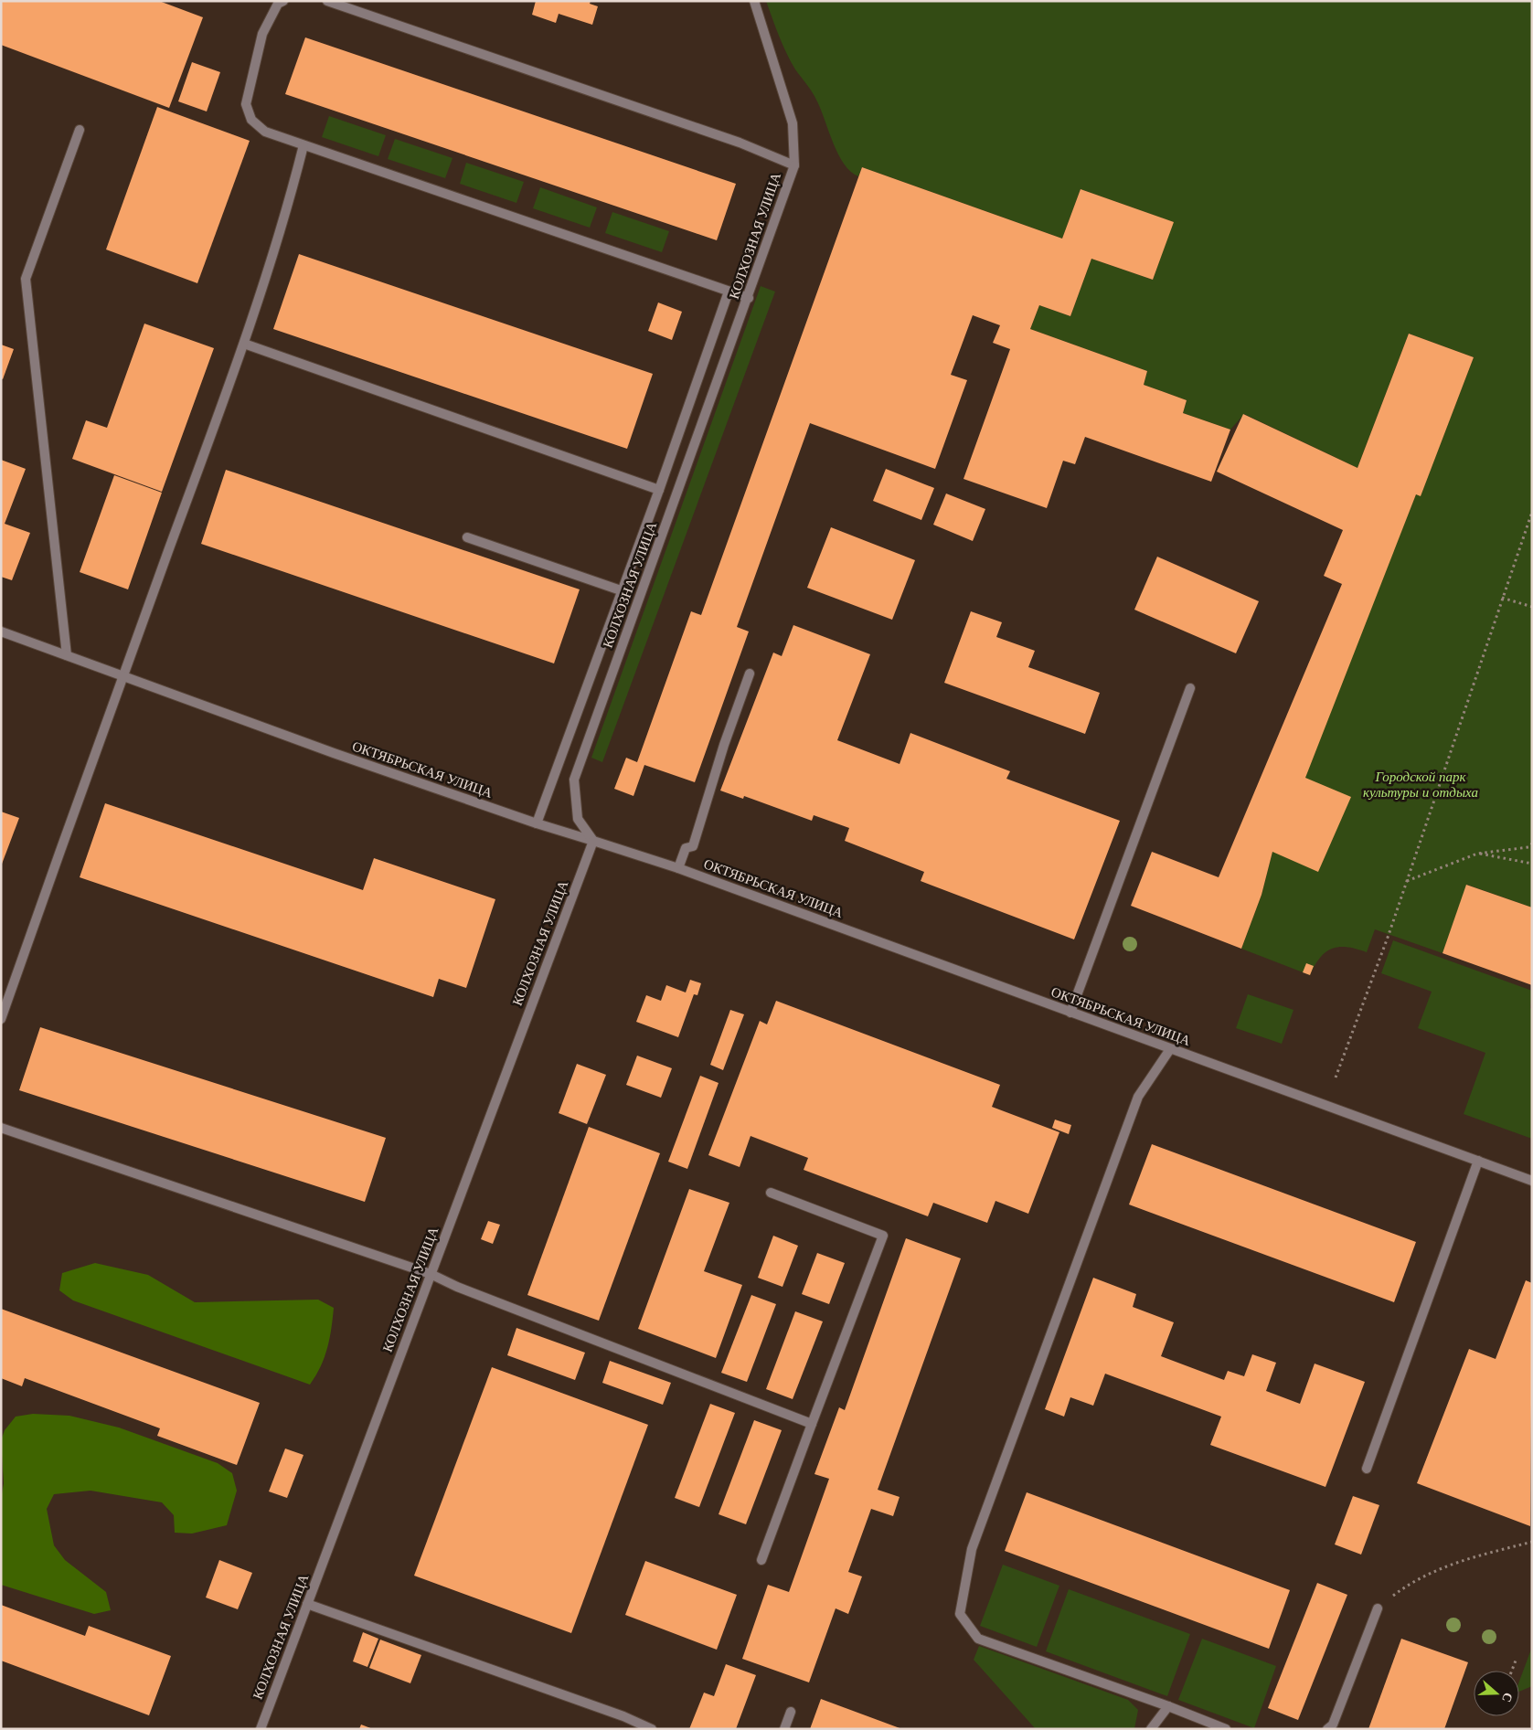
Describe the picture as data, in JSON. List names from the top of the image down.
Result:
{
  "streets": {
    "street": ["КОЛХОЗНАЯ УЛИЦА", "ОКТЯБРЬСКАЯ УЛИЦА"]
  },
  "crossings": [
    ["КОЛХОЗНАЯ УЛИЦА", "ОКТЯБРЬСКАЯ УЛИЦА"]
  ],
  "parks": ["Городской парк культуры и отдыха"],
  "north": "right"
}
